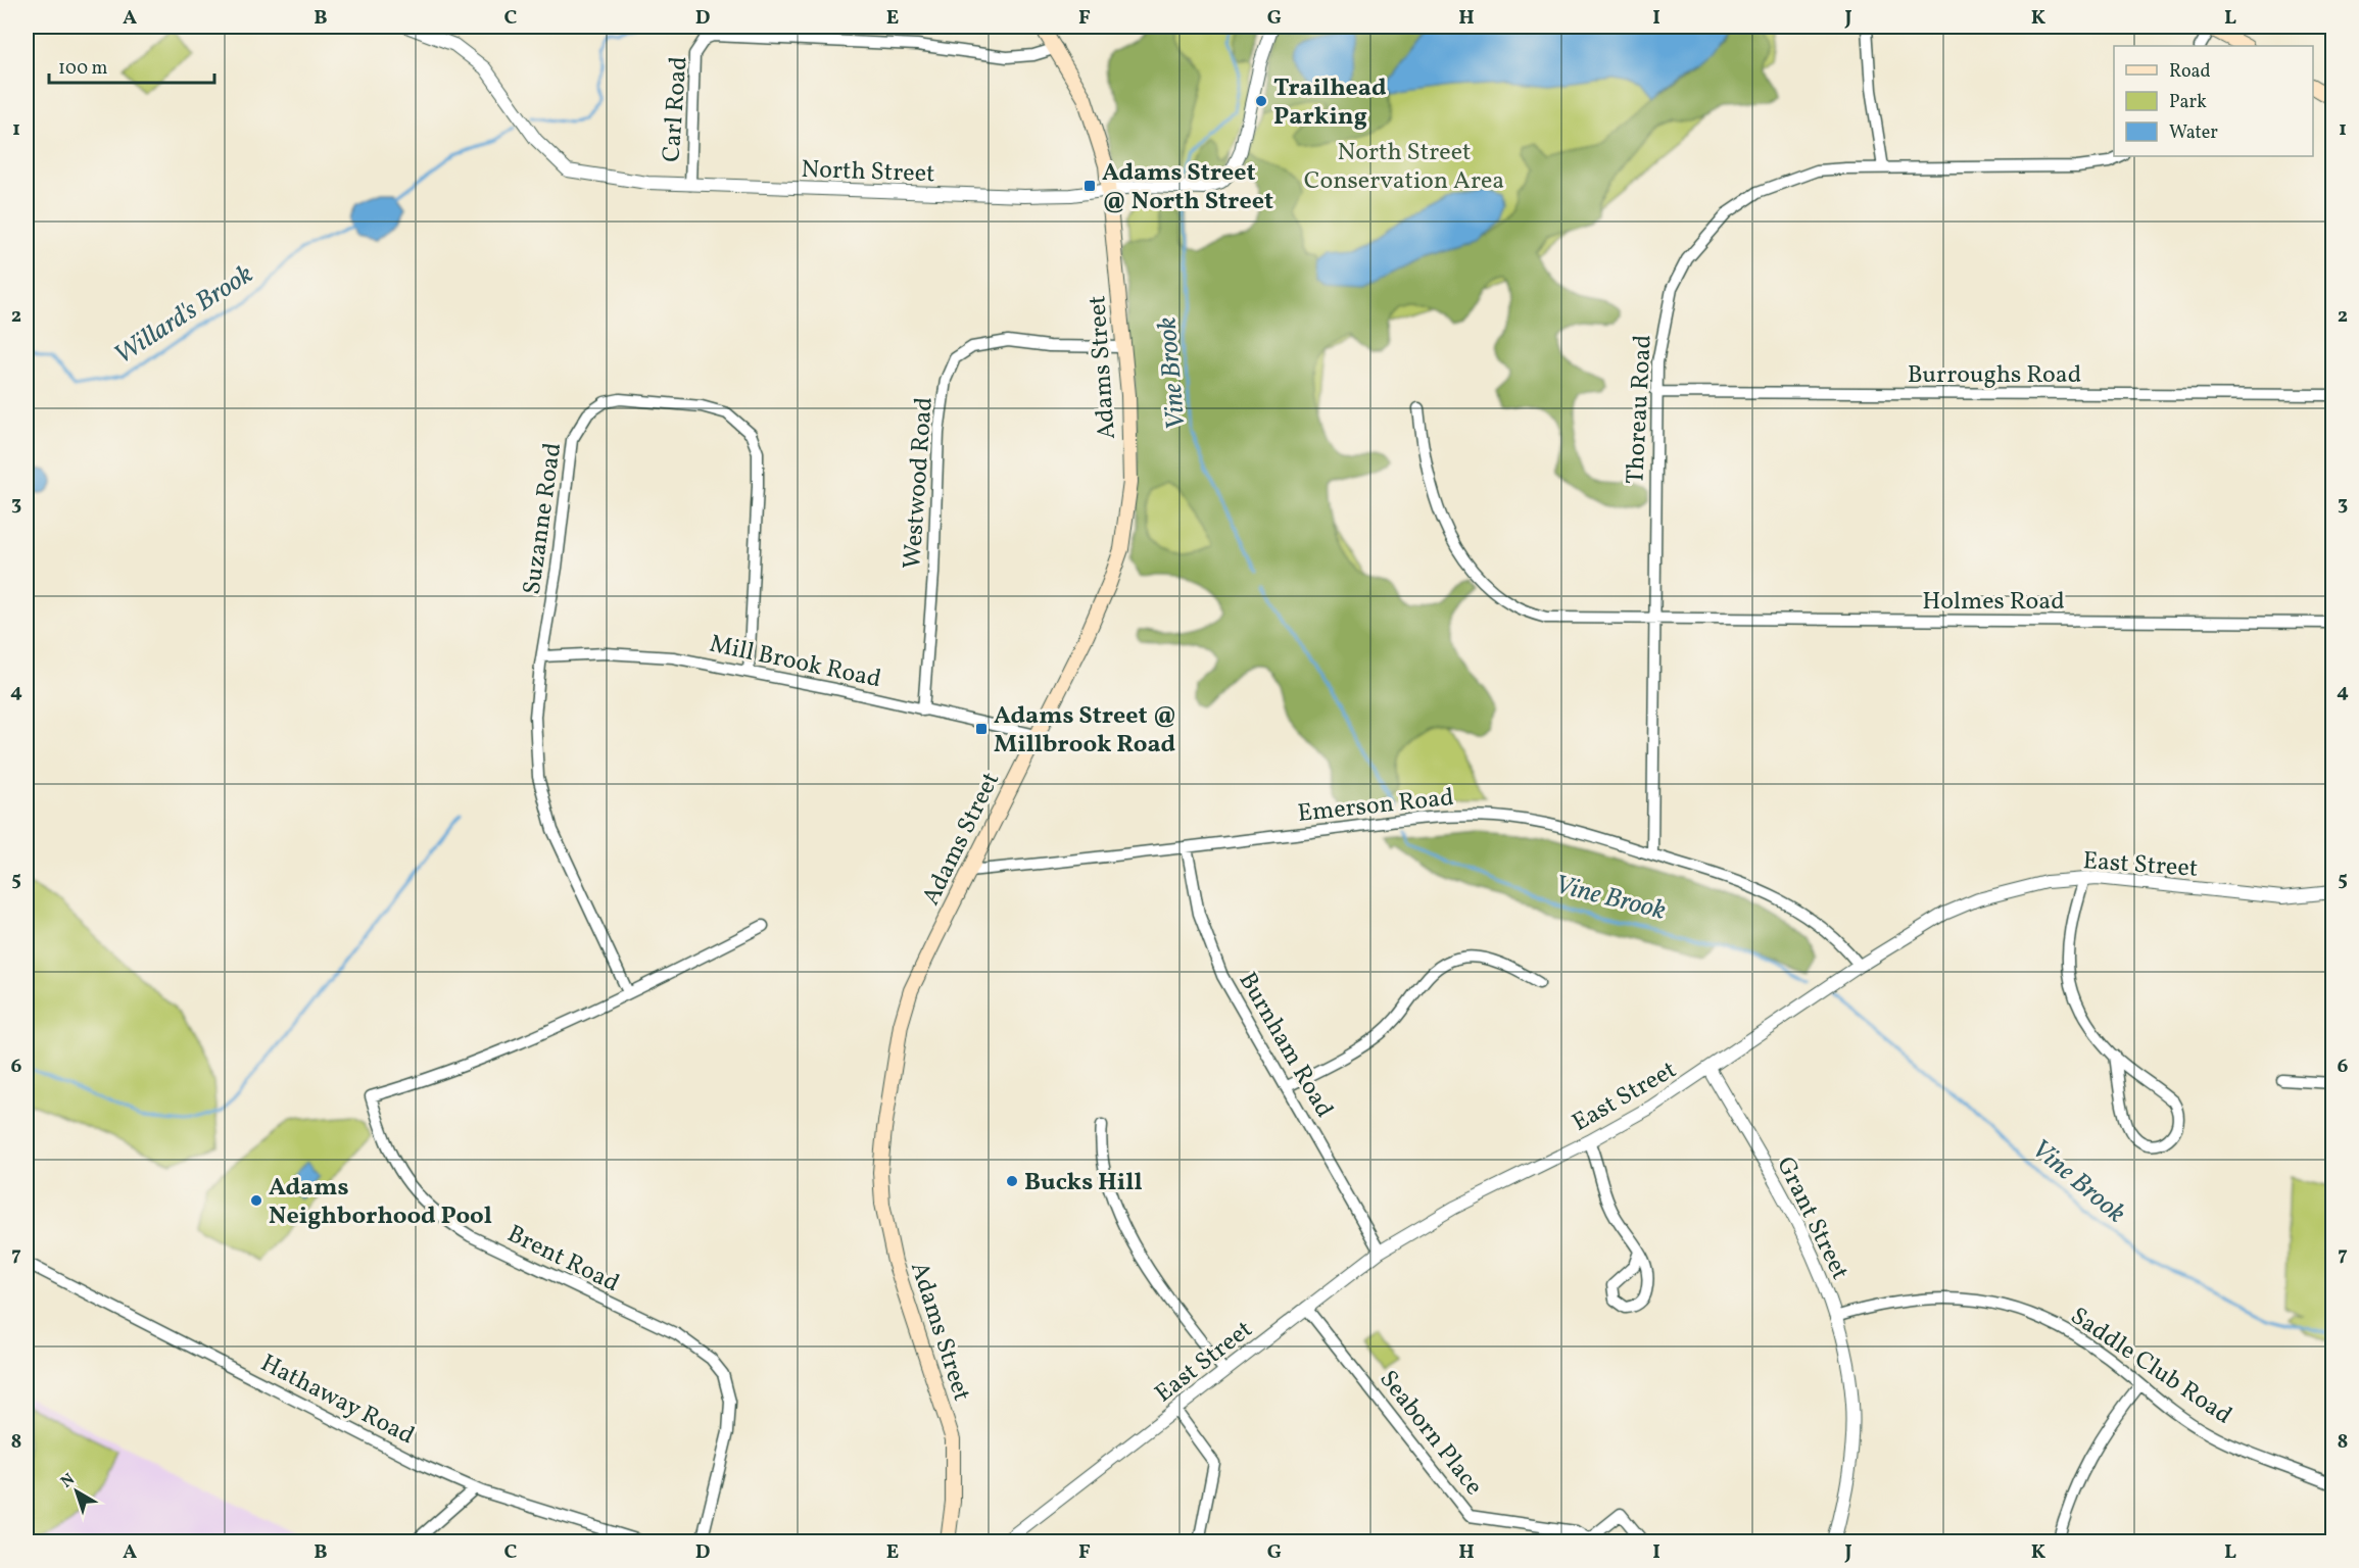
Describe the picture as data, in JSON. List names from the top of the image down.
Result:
{
  "streets": {
    "main road": ["Adams Street"],
    "street": [
      "Carl Road",
      "North Street",
      "Burroughs Road",
      "Thoreau Road",
      "Westwood Road",
      "Suzanne Road",
      "Holmes Road",
      "Mill Brook Road",
      "Emerson Road",
      "East Street",
      "Burnham Road",
      "Grant Street",
      "Brent Road",
      "Saddle Club Road",
      "Hathaway Road",
      "Seaborn Place"
    ]
  },
  "crossings": [
    ["Carl Road", "North Street"],
    ["Carl Road", "Adams Street"],
    ["North Street", "Adams Street"],
    ["Adams Street", "Westwood Road"],
    ["Adams Street", "Mill Brook Road"],
    ["Adams Street", "Emerson Road"],
    ["Burroughs Road", "Thoreau Road"],
    ["Thoreau Road", "Holmes Road"],
    ["Thoreau Road", "Emerson Road"],
    ["Westwood Road", "Mill Brook Road"],
    ["Suzanne Road", "Mill Brook Road"],
    ["Suzanne Road", "Brent Road"],
    ["Emerson Road", "East Street"],
    ["Emerson Road", "Burnham Road"],
    ["East Street", "Burnham Road"],
    ["East Street", "Grant Street"],
    ["East Street", "Seaborn Place"],
    ["Grant Street", "Saddle Club Road"]
  ],
  "water": ["Willard's Brook", "Vine Brook"],
  "parks": ["North Street Conservation Area"],
  "places": {
    "other": ["Trailhead Parking", "Bucks Hill", "Adams Neighborhood Pool"],
    "transit": ["Adams Street @ North Street", "Adams Street @ Millbrook Road"]
  },
  "legend": ["Road", "Park", "Water"],
  "scale_bar": "100 m",
  "north": "top left",
  "grid": {
    "columns": [
      "A",
      "B",
      "C",
      "D",
      "E",
      "F",
      "G",
      "H",
      "I",
      "J",
      "K",
      "L"
    ],
    "rows": [
      "1",
      "2",
      "3",
      "4",
      "5",
      "6",
      "7",
      "8"
    ]
  }
}
